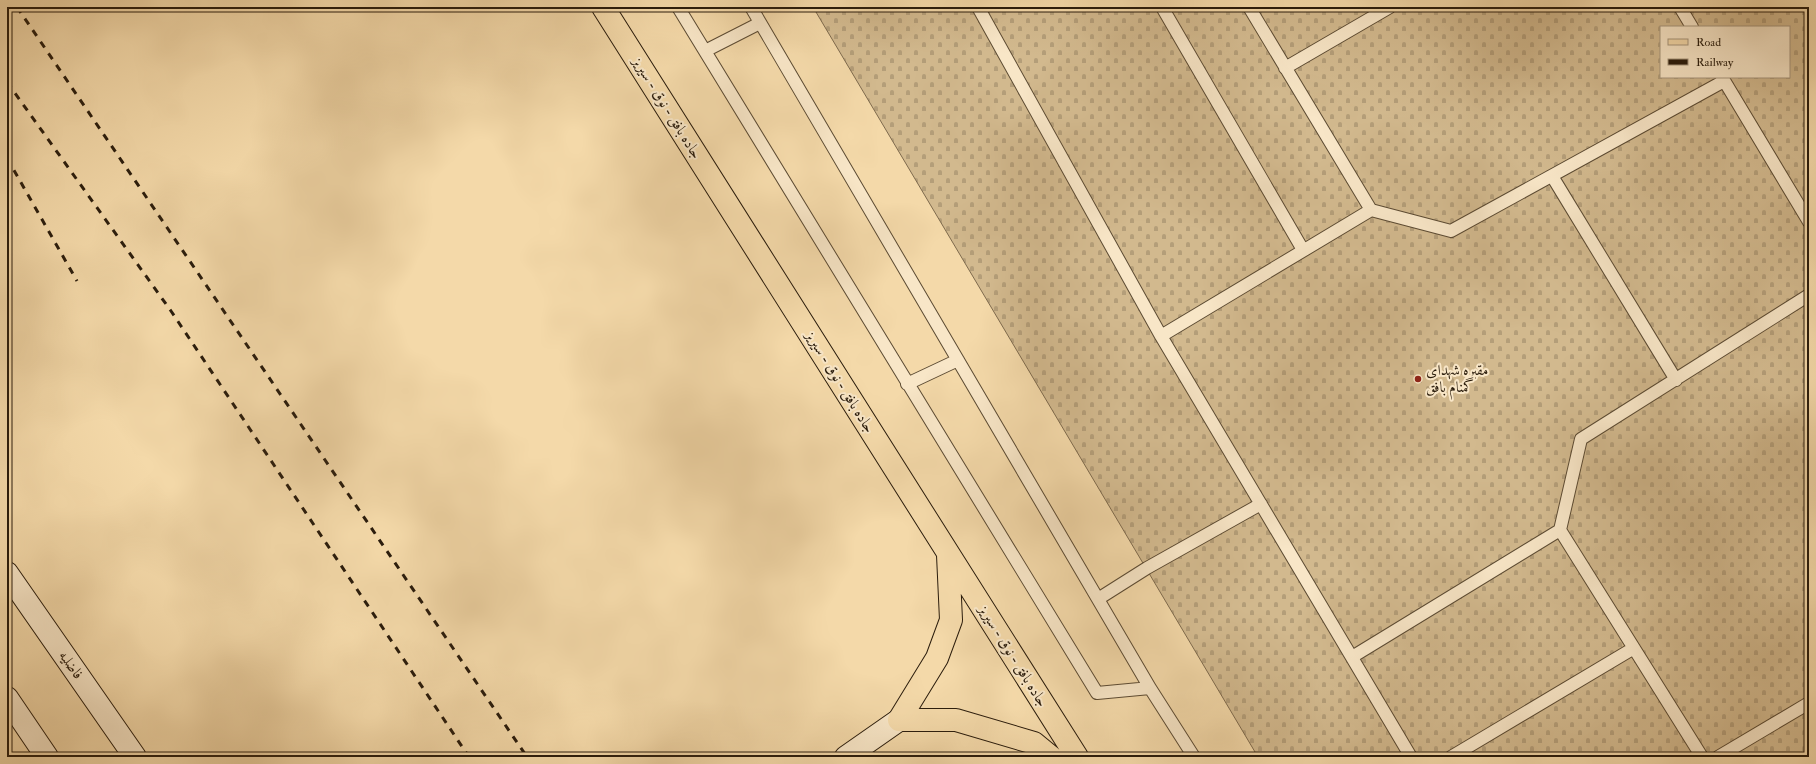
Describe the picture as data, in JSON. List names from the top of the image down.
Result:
{
  "streets": {
    "main road": ["جاده بافق - نوق - سیریز"],
    "street": ["فاضلیه"]
  },
  "places": ["مقبره شهدای گمنام بافق"],
  "legend": ["Road", "Railway"]
}
